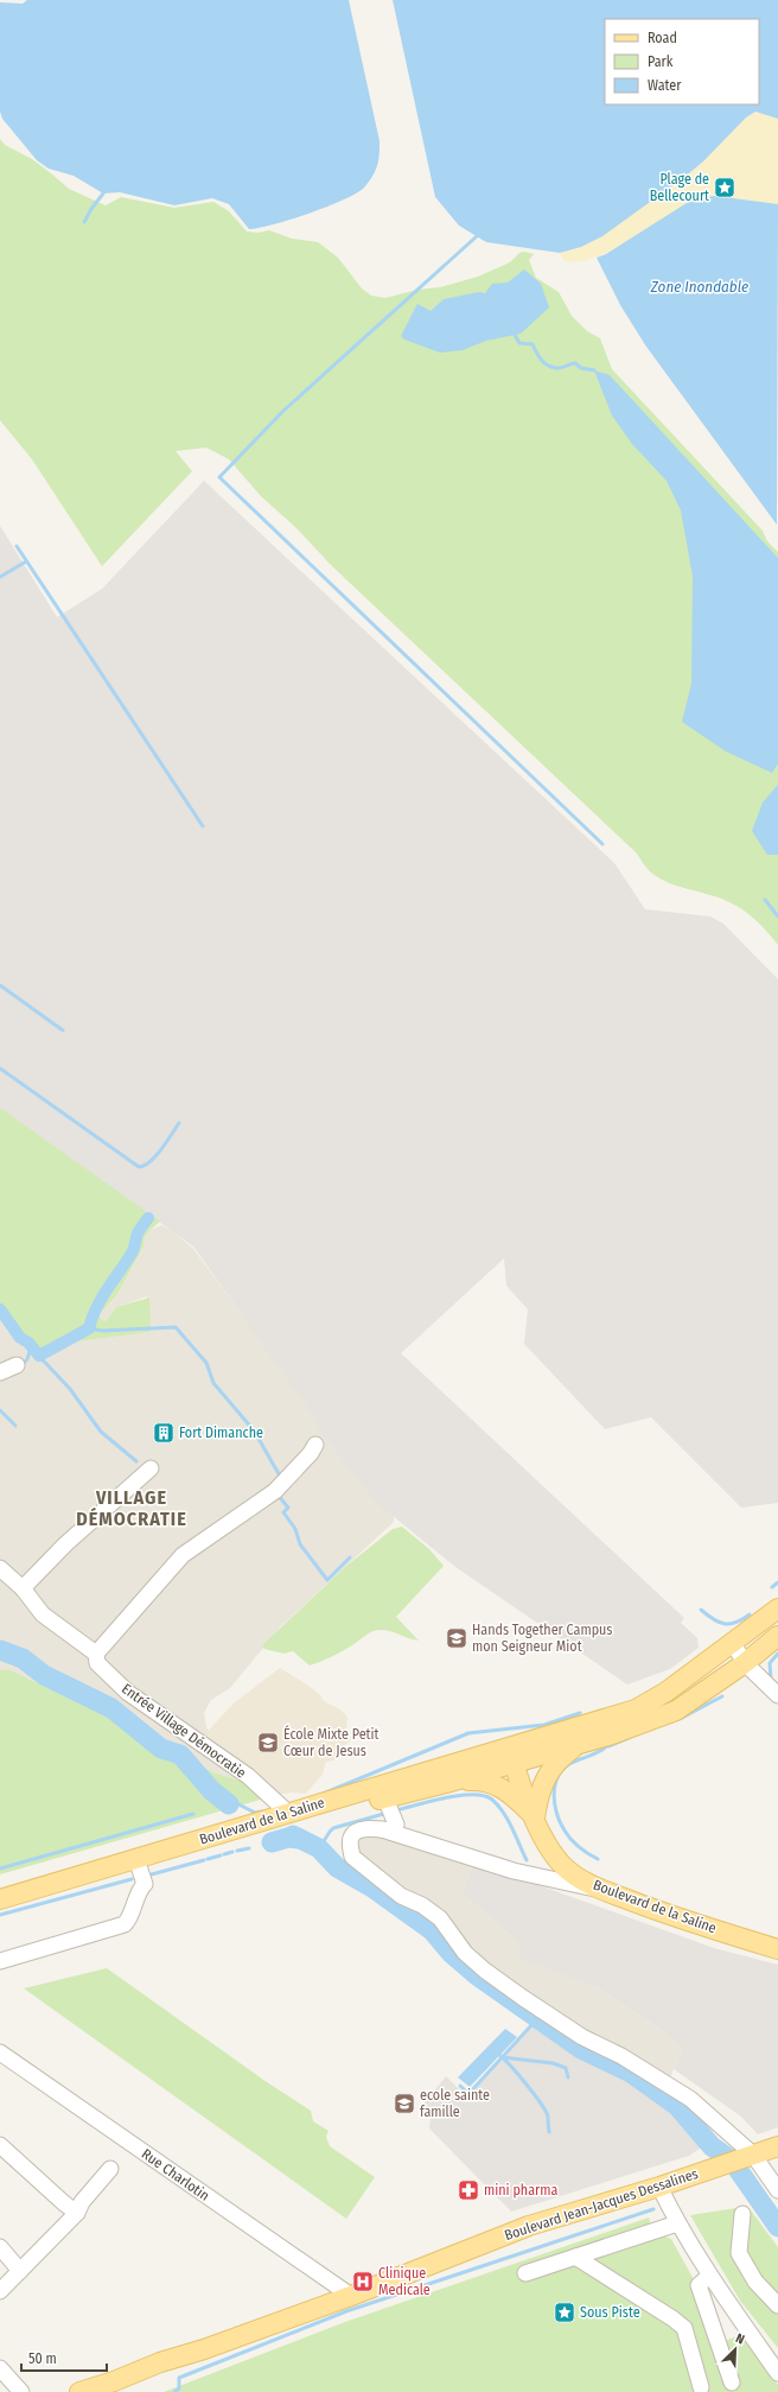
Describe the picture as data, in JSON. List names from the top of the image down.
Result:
{
  "streets": {
    "main road": ["Boulevard de la Saline", "Boulevard Jean-Jacques Dessalines"],
    "street": ["Entrée Village Démocratie", "Rue Charlotin"]
  },
  "crossings": [
    ["Entrée Village Démocratie", "Boulevard de la Saline"],
    ["Rue Charlotin", "Boulevard Jean-Jacques Dessalines"]
  ],
  "districts": ["VILLAGE DÉMOCRATIE"],
  "water": ["Zone Inondable"],
  "places": {
    "place": ["Plage de Bellecourt", "Sous Piste"],
    "building": ["Fort Dimanche"],
    "school or university": ["Hands Together Campus mon Seigneur Miot", "École Mixte Petit Cœur de Jesus", "ecole sainte famille"],
    "pharmacy": ["mini pharma"],
    "hospital": ["Clinique Medicale"]
  },
  "legend": ["Road", "Park", "Water"],
  "scale_bar": "50 m",
  "north": "top right"
}
